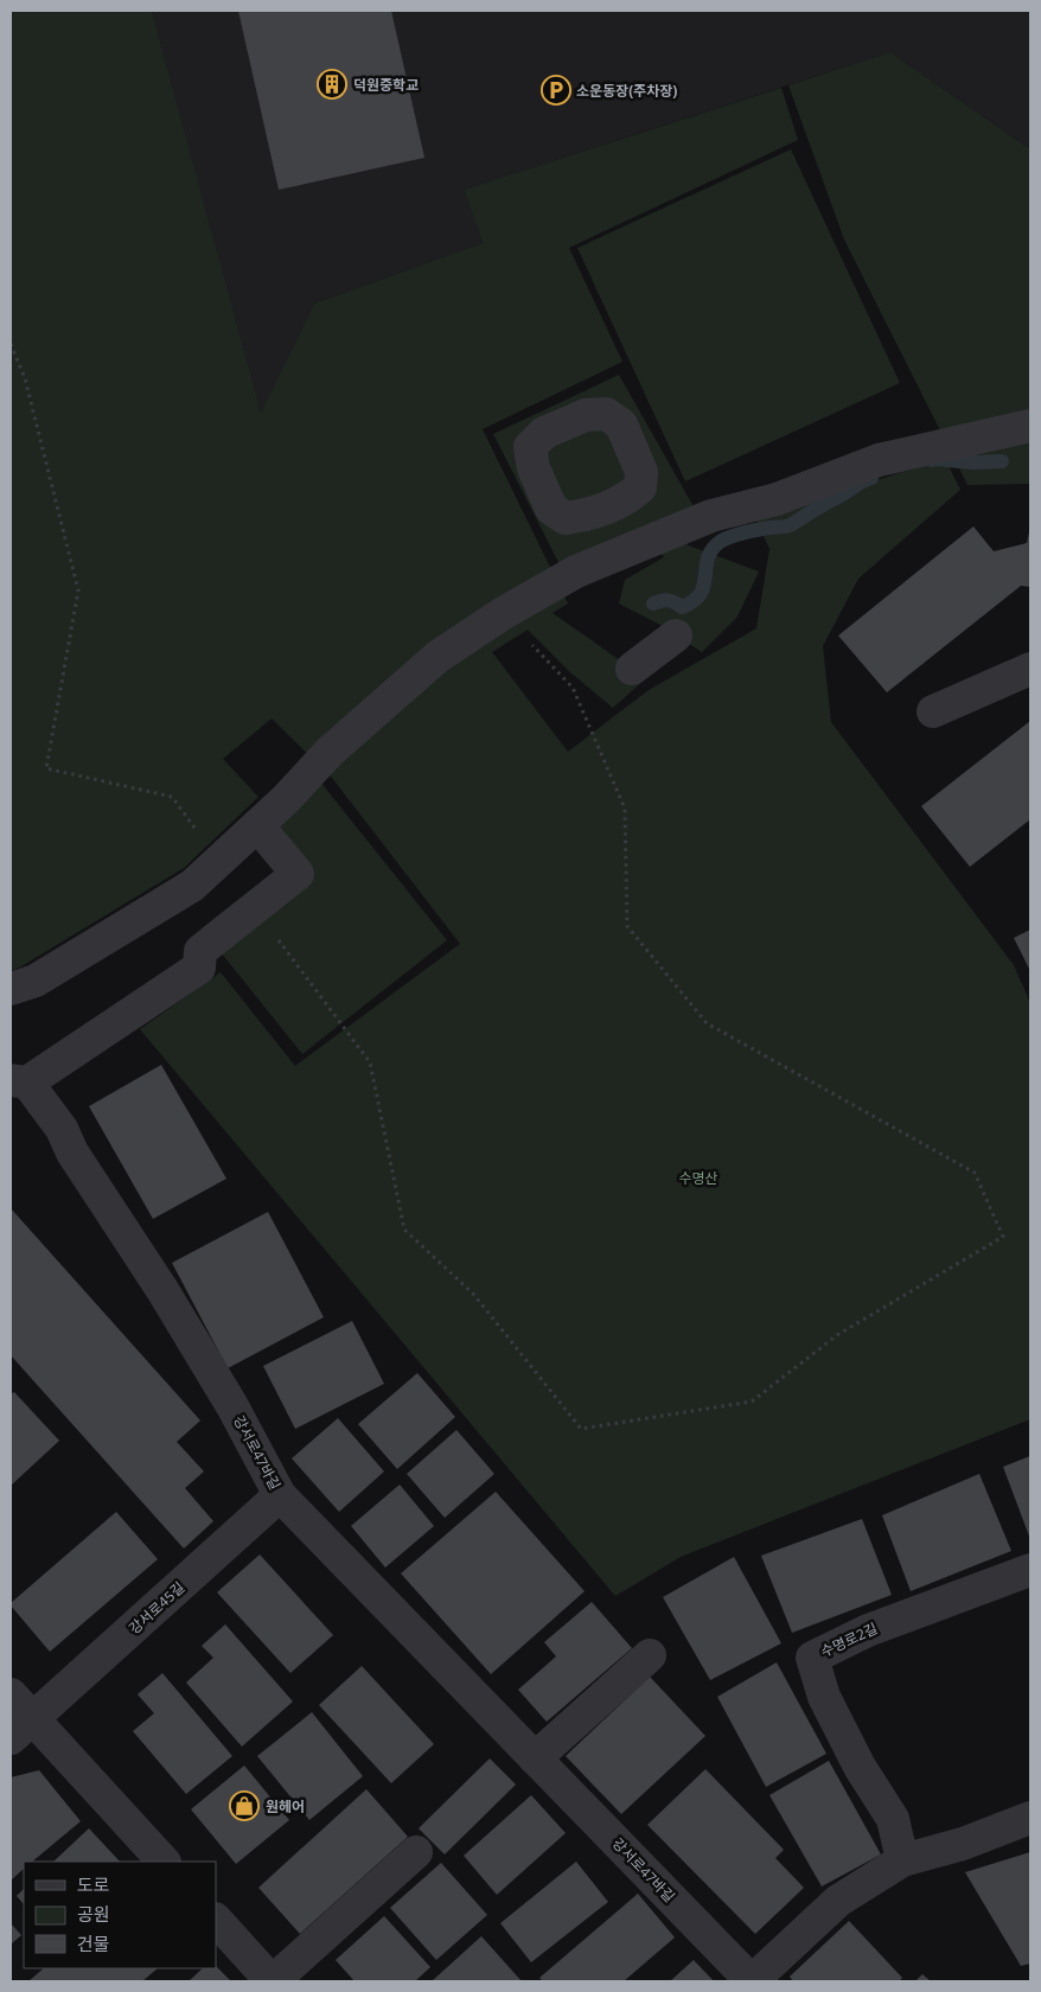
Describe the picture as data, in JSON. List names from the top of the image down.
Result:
{
  "streets": {
    "street": ["강서로47바길", "강서로45길", "수명로2길"]
  },
  "crossings": [
    ["강서로47바길", "강서로45길"]
  ],
  "parks": ["수명산"],
  "places": {
    "building": ["덕원중학교"],
    "parking": ["소운동장(주차장)"],
    "shop": ["원헤어"]
  },
  "legend": ["도로", "공원", "건물"]
}
